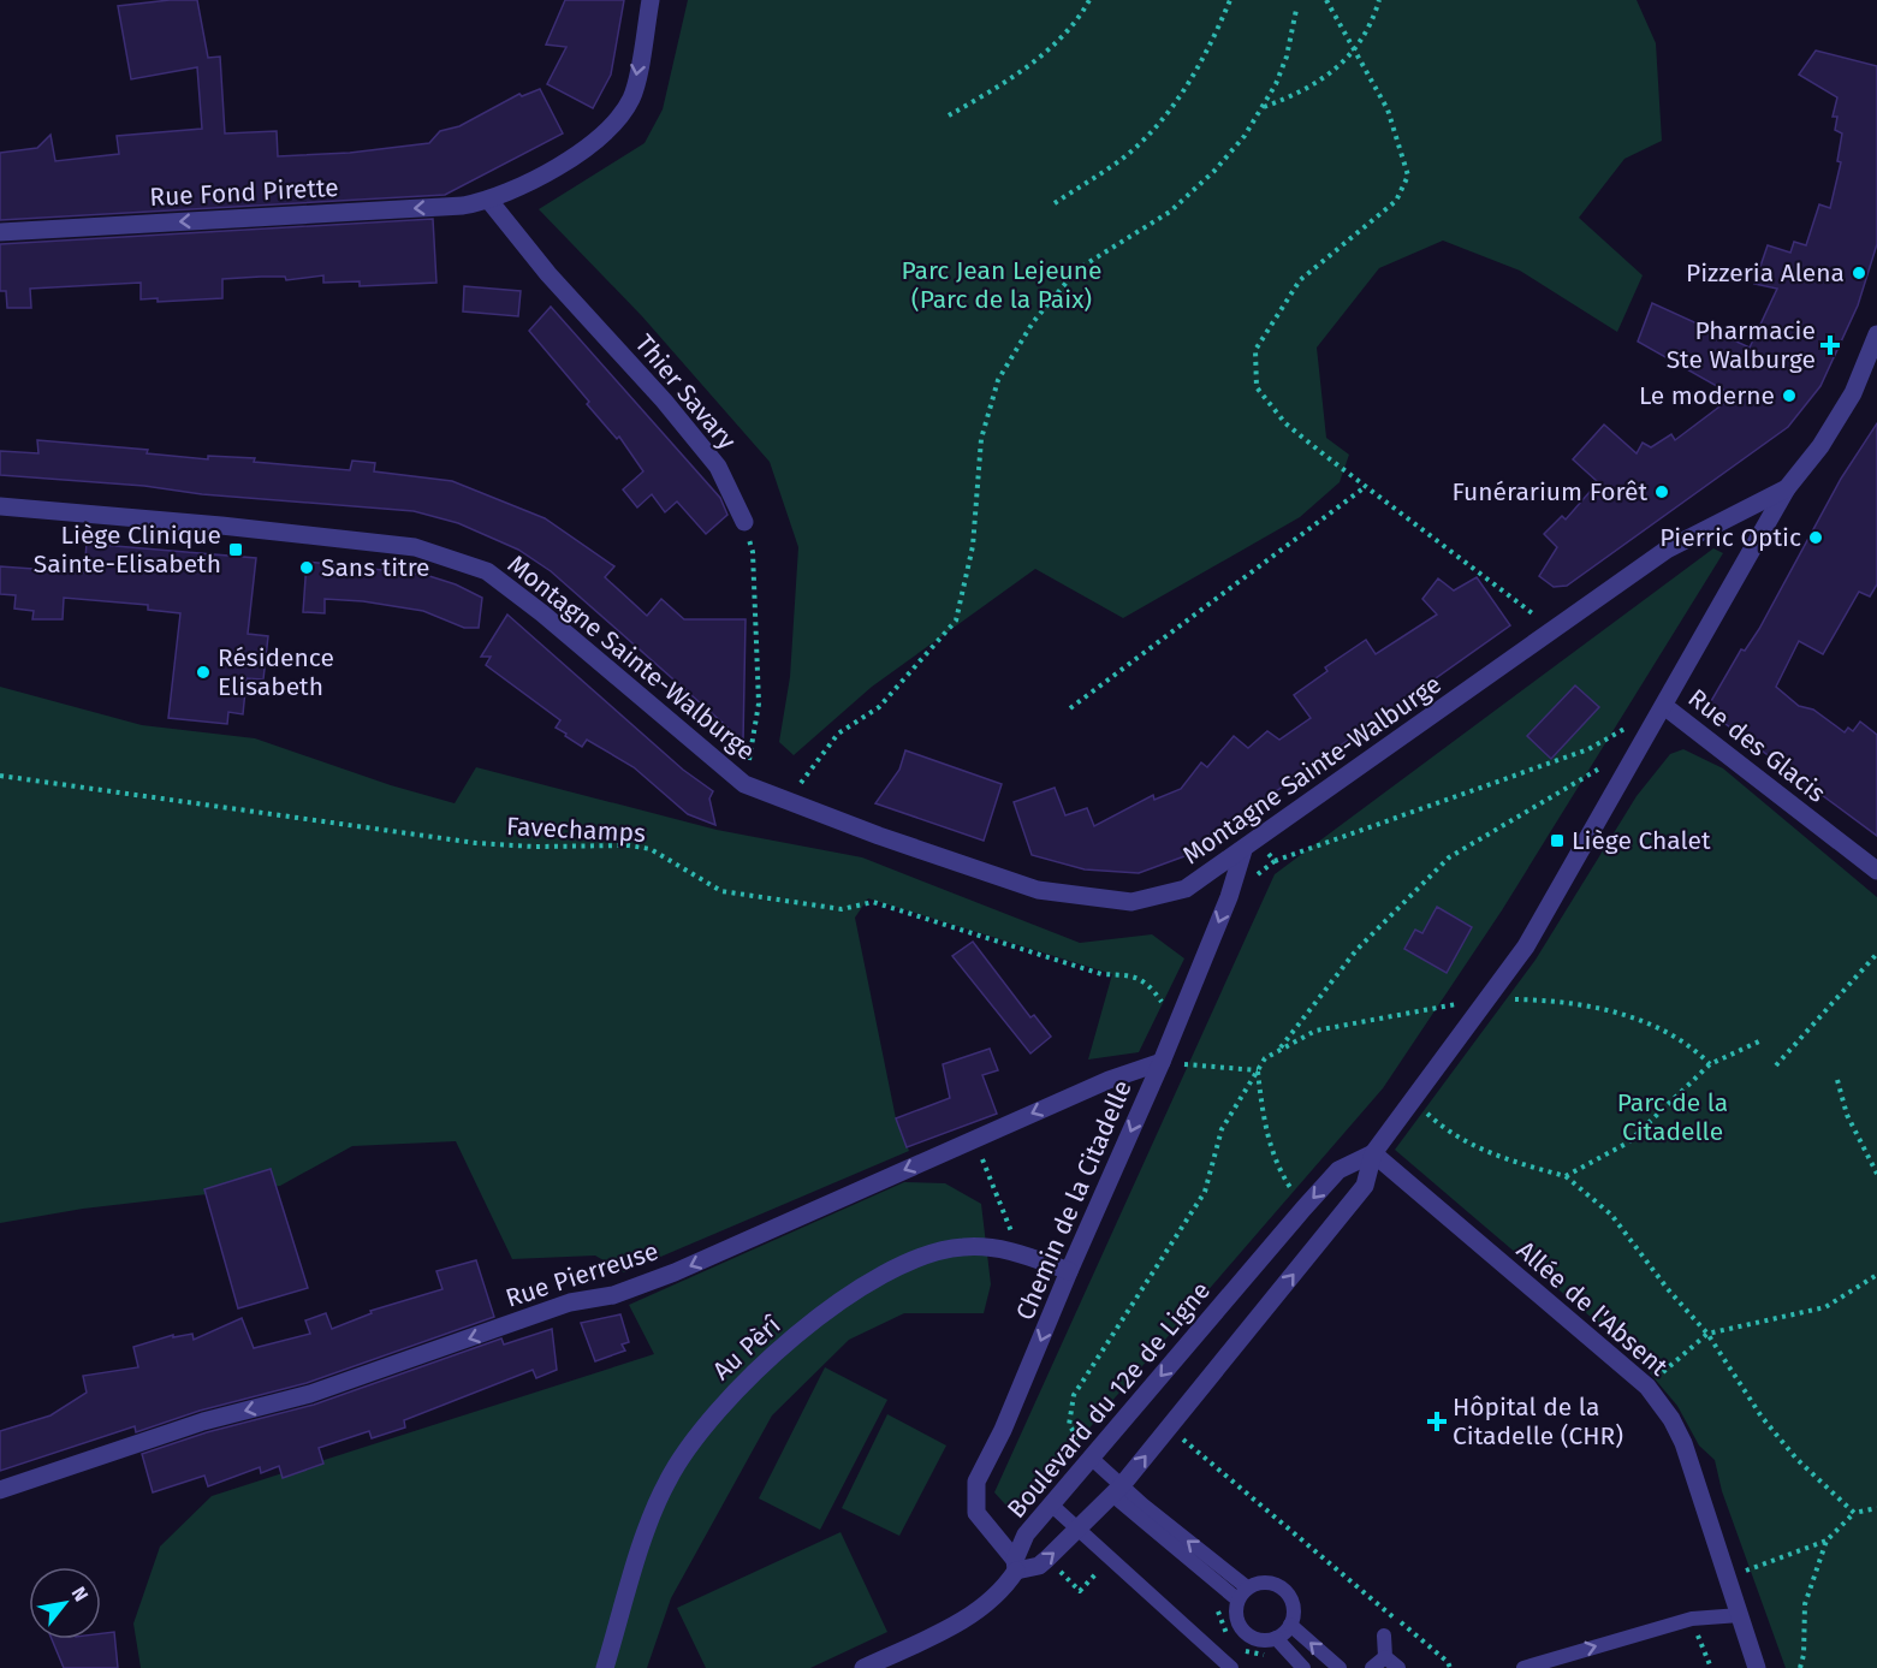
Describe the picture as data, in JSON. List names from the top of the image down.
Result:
{
  "streets": {
    "street": [
      "Rue Fond Pirette",
      "Thier Savary",
      "Montagne Sainte-Walburge",
      "Rue des Glacis",
      "Chemin de la Citadelle",
      "Rue Pierreuse",
      "Allée de l'Absent",
      "Au Pèrî",
      "Boulevard du 12e de Ligne"
    ],
    "path": ["Favechamps"]
  },
  "crossings": [
    ["Rue Fond Pirette", "Thier Savary"],
    ["Montagne Sainte-Walburge", "Rue des Glacis"],
    ["Montagne Sainte-Walburge", "Chemin de la Citadelle"],
    ["Rue des Glacis", "Boulevard du 12e de Ligne"],
    ["Chemin de la Citadelle", "Rue Pierreuse"],
    ["Chemin de la Citadelle", "Au Pèrî"],
    ["Chemin de la Citadelle", "Boulevard du 12e de Ligne"],
    ["Allée de l'Absent", "Boulevard du 12e de Ligne"]
  ],
  "one_way": ["Rue Fond Pirette", "Chemin de la Citadelle", "Rue Pierreuse"],
  "parks": ["Parc Jean Lejeune (Parc de la Paix)", "Parc de la Citadelle"],
  "places": {
    "other": [
      "Pizzeria Alena",
      "Le moderne",
      "Funérarium Forêt",
      "Pierric Optic",
      "Sans titre",
      "Résidence Elisabeth"
    ],
    "health": ["Pharmacie Ste Walburge", "Hôpital de la Citadelle (CHR)"],
    "transit": ["Liège Clinique Sainte-Elisabeth", "Liège Chalet"]
  },
  "north": "top right"
}
